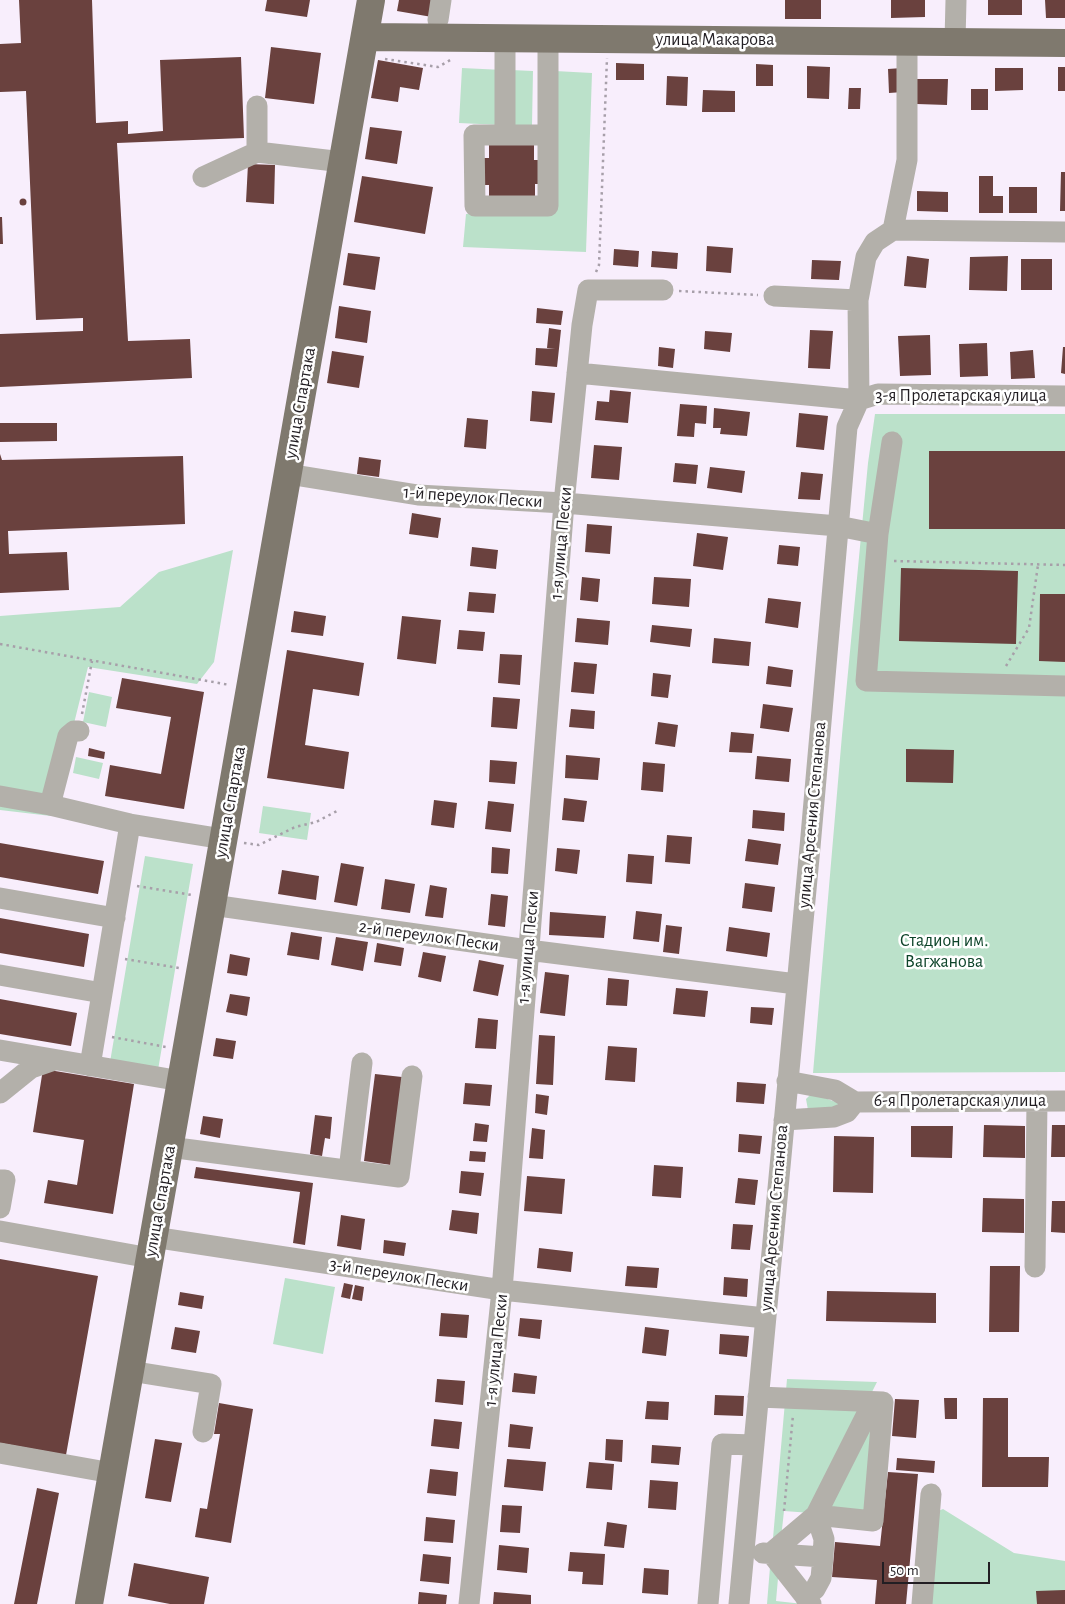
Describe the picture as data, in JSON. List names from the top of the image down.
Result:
{
  "streets": {
    "main road": ["улица Макарова", "улица Спартака"],
    "street": [
      "3-я Пролетарская улица",
      "1-й переулок Пески",
      "1-я улица Пески",
      "улица Арсения Степанова",
      "2-й переулок Пески",
      "6-я Пролетарская улица",
      "3-й переулок Пески"
    ]
  },
  "crossings": [
    ["улица Макарова", "улица Спартака"],
    ["3-я Пролетарская улица", "1-я улица Пески"],
    ["3-я Пролетарская улица", "улица Арсения Степанова"],
    ["улица Спартака", "1-й переулок Пески"],
    ["улица Спартака", "2-й переулок Пески"],
    ["улица Спартака", "3-й переулок Пески"],
    ["1-й переулок Пески", "1-я улица Пески"],
    ["1-й переулок Пески", "улица Арсения Степанова"],
    ["1-я улица Пески", "2-й переулок Пески"],
    ["1-я улица Пески", "3-й переулок Пески"],
    ["улица Арсения Степанова", "2-й переулок Пески"],
    ["улица Арсения Степанова", "6-я Пролетарская улица"],
    ["улица Арсения Степанова", "3-й переулок Пески"]
  ],
  "parks": ["Стадион им. Вагжанова"],
  "scale_bar": "50 m"
}
